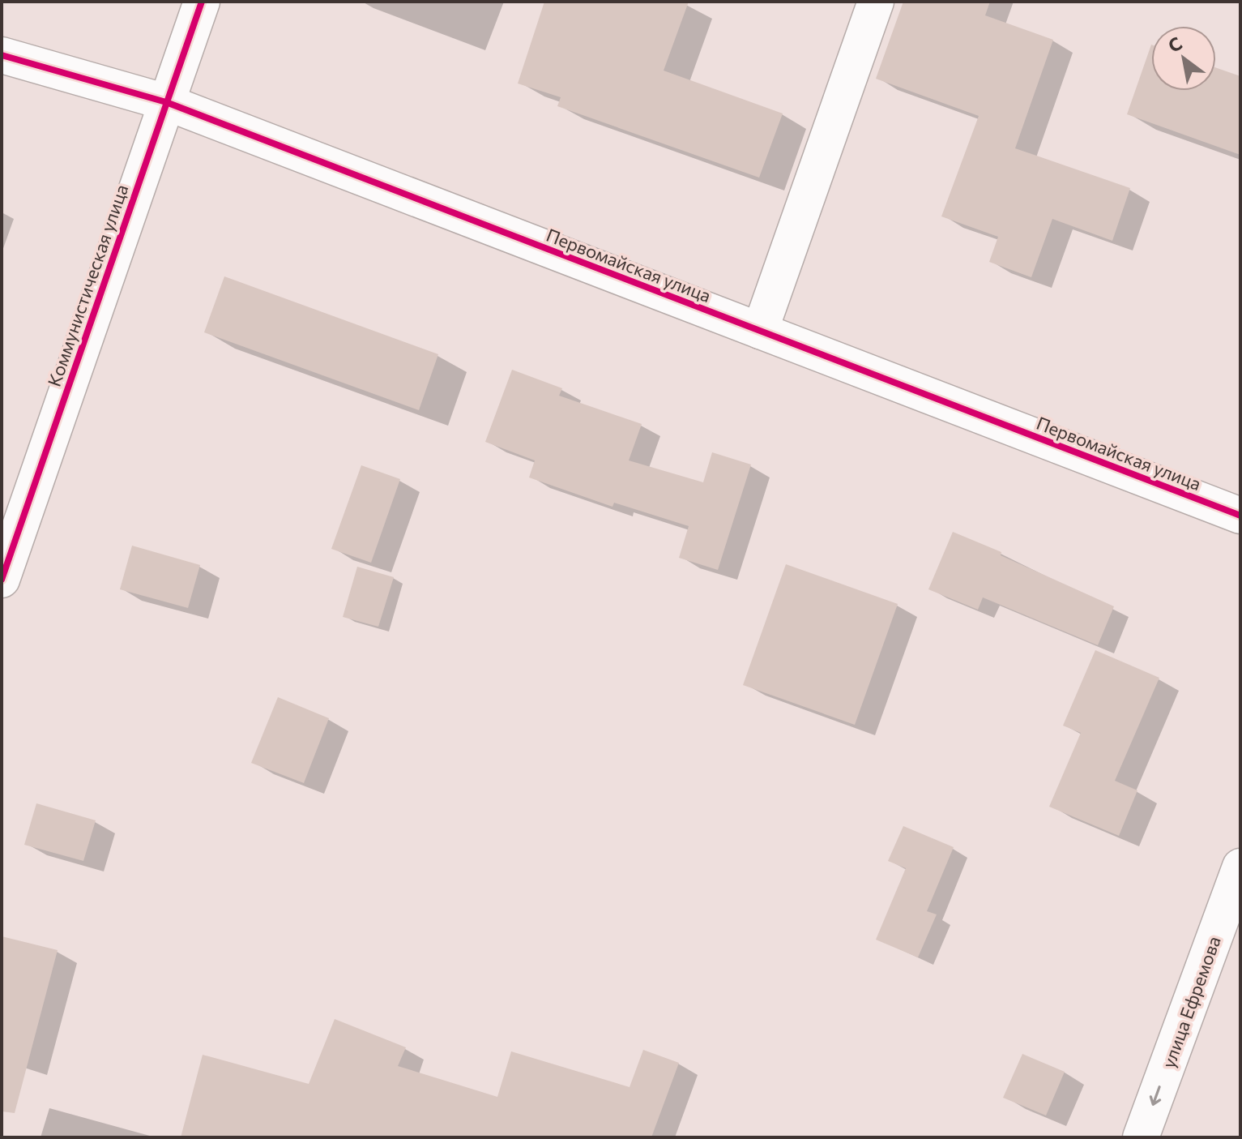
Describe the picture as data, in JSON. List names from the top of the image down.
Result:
{
  "streets": {
    "street": ["Первомайская улица", "Коммунистическая улица", "улица Ефремова"]
  },
  "crossings": [
    ["Первомайская улица", "Коммунистическая улица"]
  ],
  "one_way": ["улица Ефремова"],
  "north": "top left"
}
